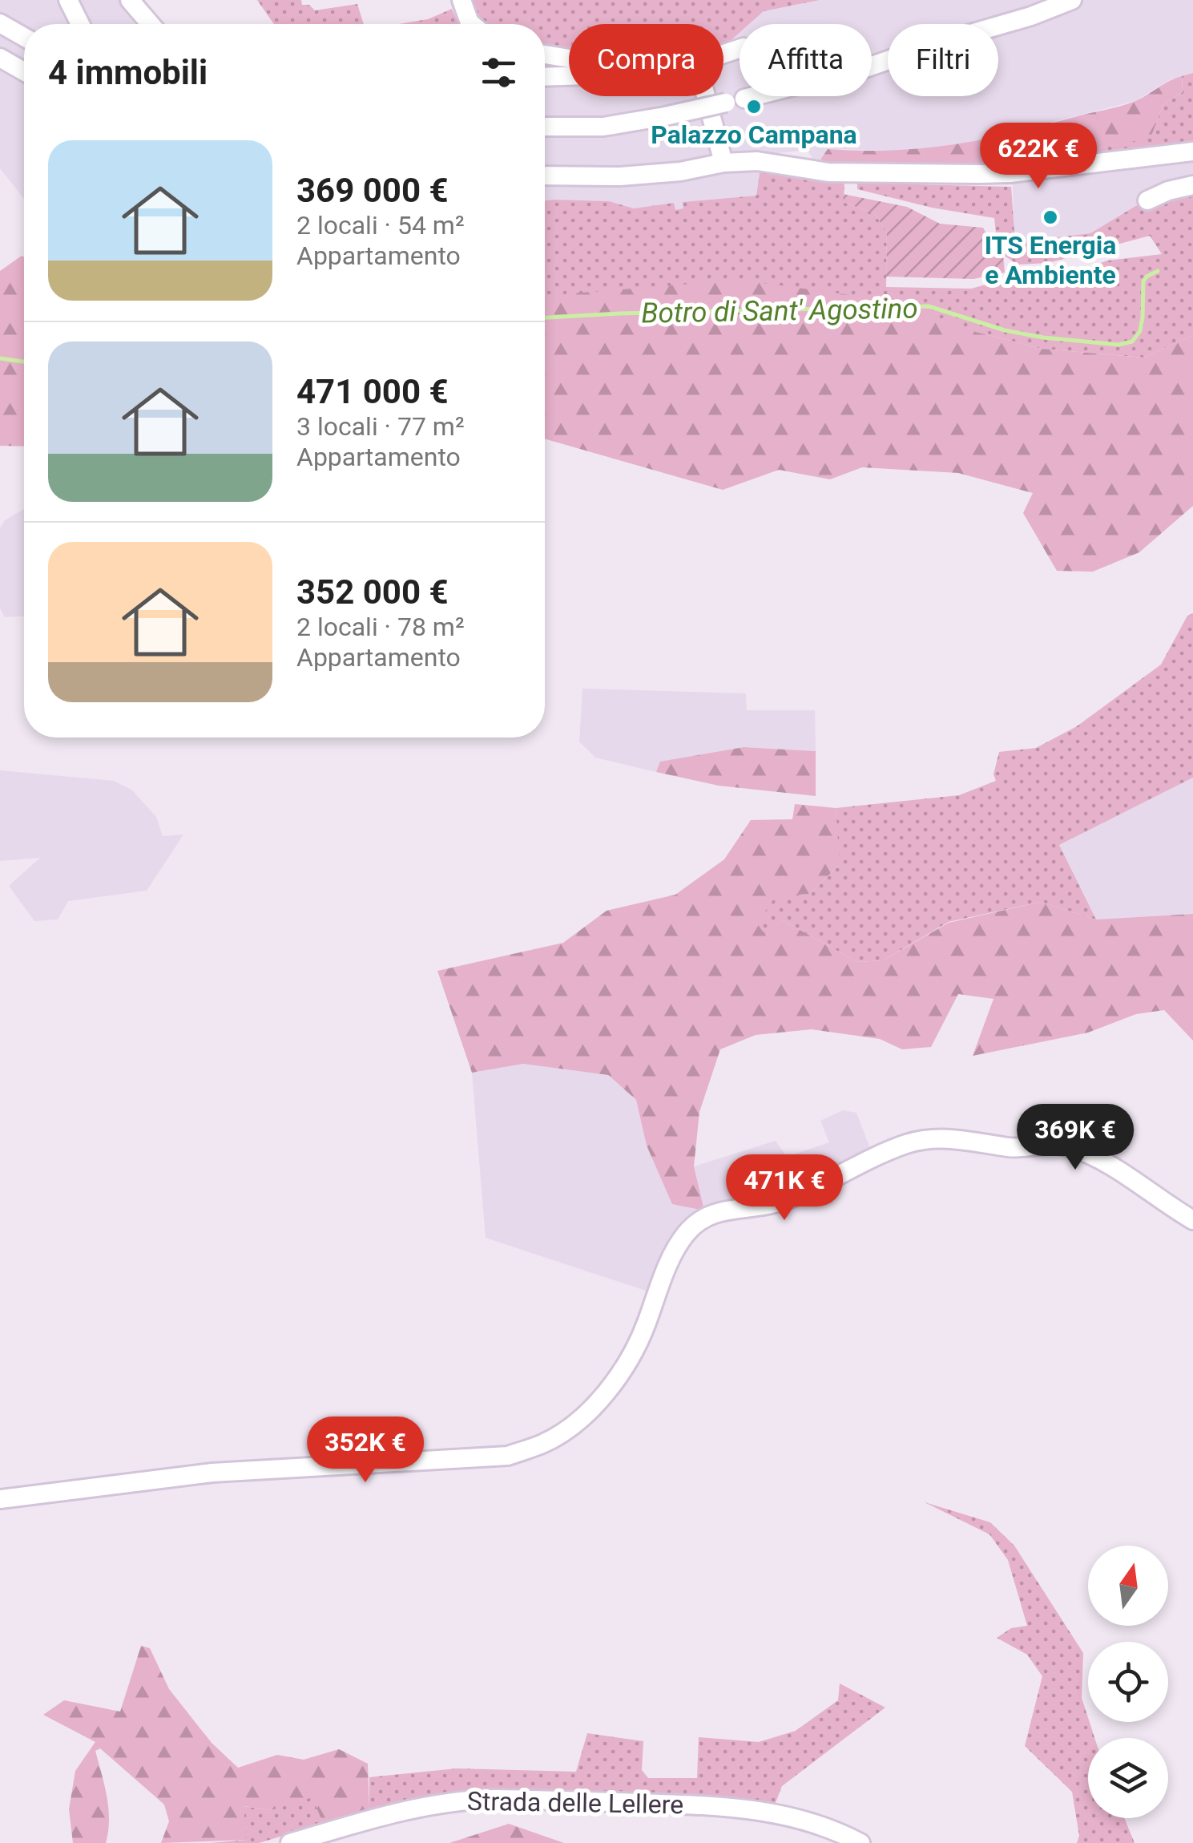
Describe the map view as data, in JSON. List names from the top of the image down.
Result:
{
  "streets": {
    "street": ["Strada delle Lellere"]
  },
  "water": ["Botro di Sant' Agostino"],
  "places": ["Palazzo Campana", "ITS Energia e Ambiente"],
  "north": "top",
  "page": {
    "chip": ["Compra", "Affitta", "Filtri"],
    "heading": "4 immobili",
    "list": [
      {
        "name": "369 000 €",
        "note": "2 locali · 54 m² · Appartamento"
      },
      {
        "name": "471 000 €",
        "note": "3 locali · 77 m² · Appartamento"
      },
      {
        "name": "352 000 €",
        "note": "2 locali · 78 m² · Appartamento"
      }
    ],
    "price": [
      "622K €",
      "369K €",
      "471K €",
      "352K €"
    ]
  }
}
